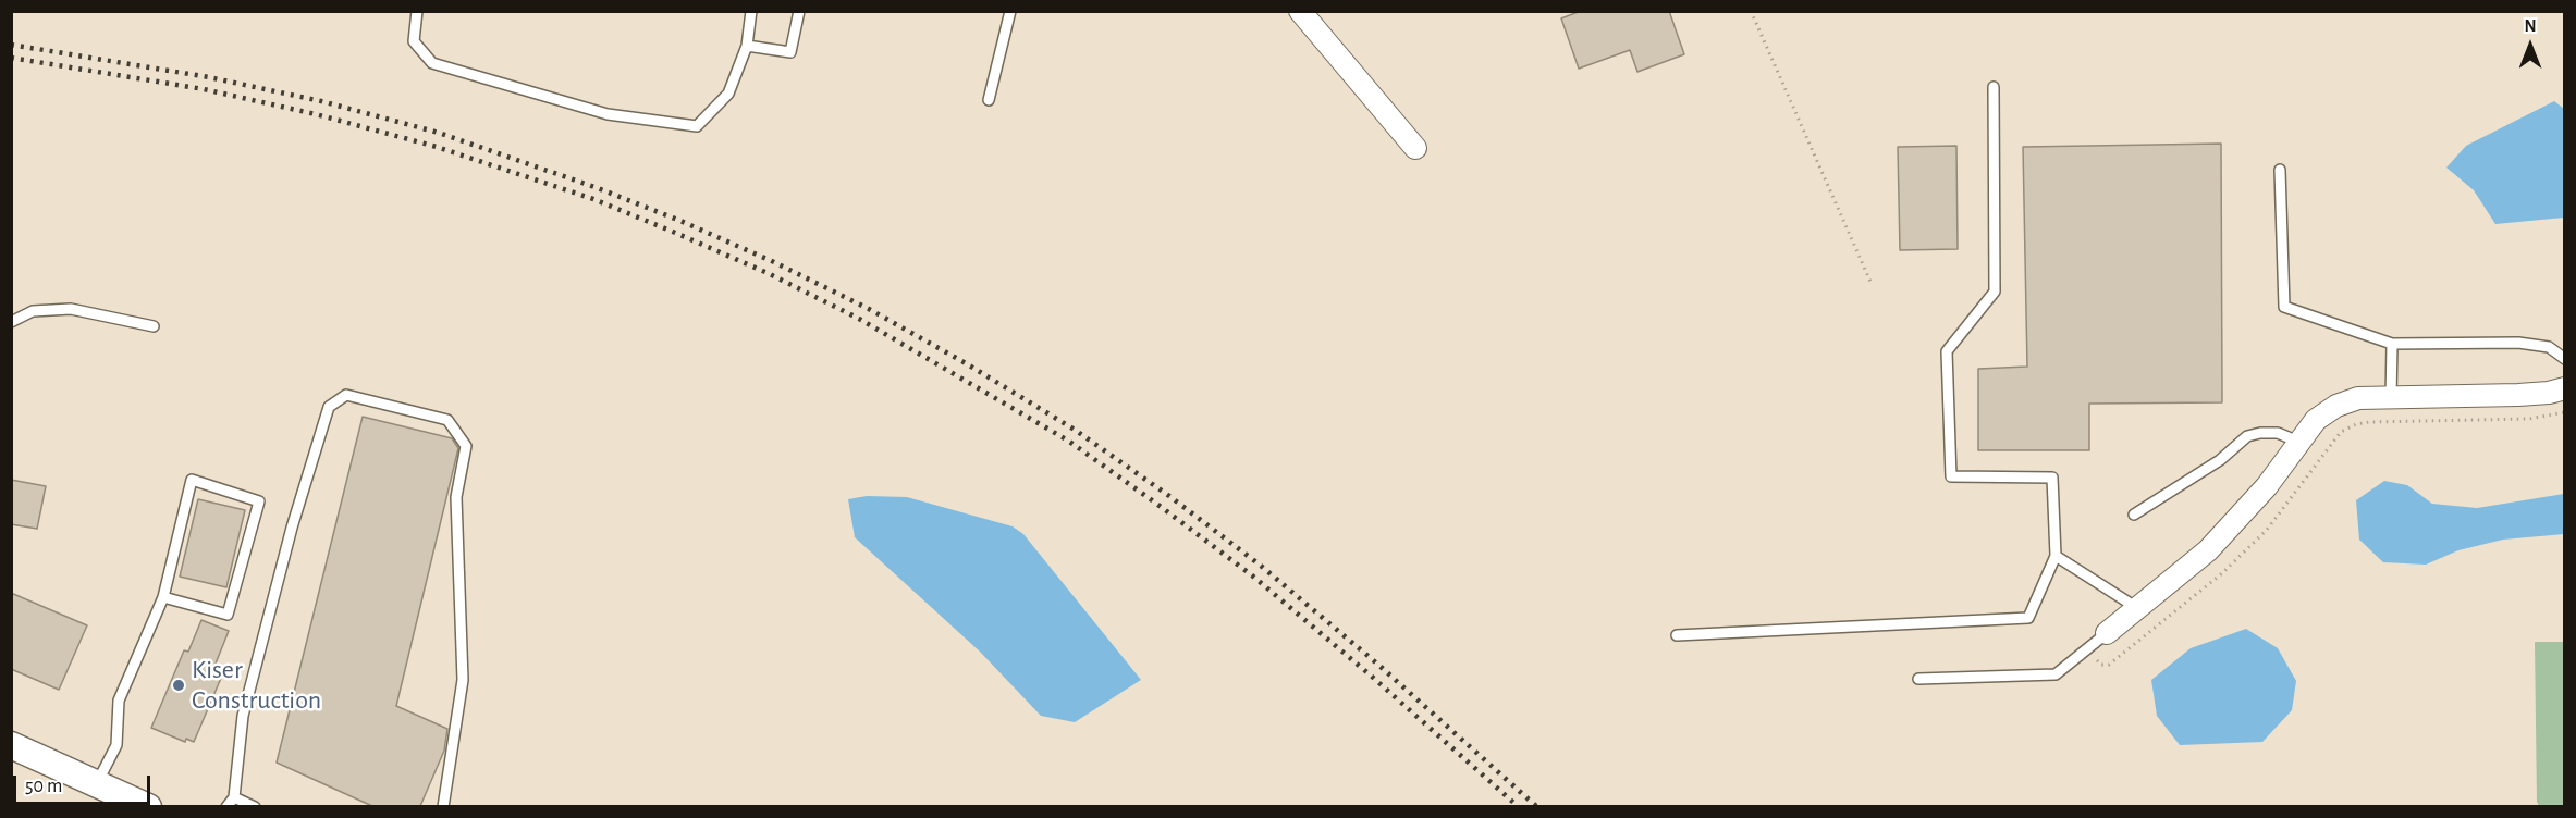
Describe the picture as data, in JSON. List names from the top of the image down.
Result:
{
  "places": ["Kiser Construction"],
  "scale_bar": "50 m",
  "north": "top"
}
